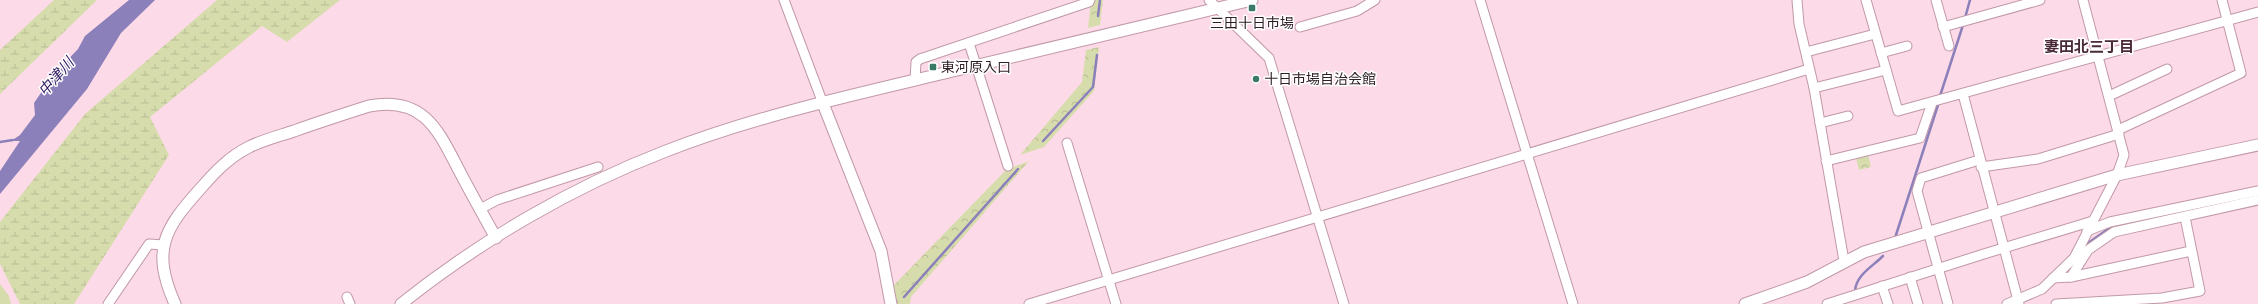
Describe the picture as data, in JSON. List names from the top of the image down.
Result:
{
  "districts": ["妻田北三丁目"],
  "water": ["中津川"],
  "places": {
    "transit": ["三田十日市場", "東河原入口"],
    "other": ["十日市場自治会館"]
  }
}
